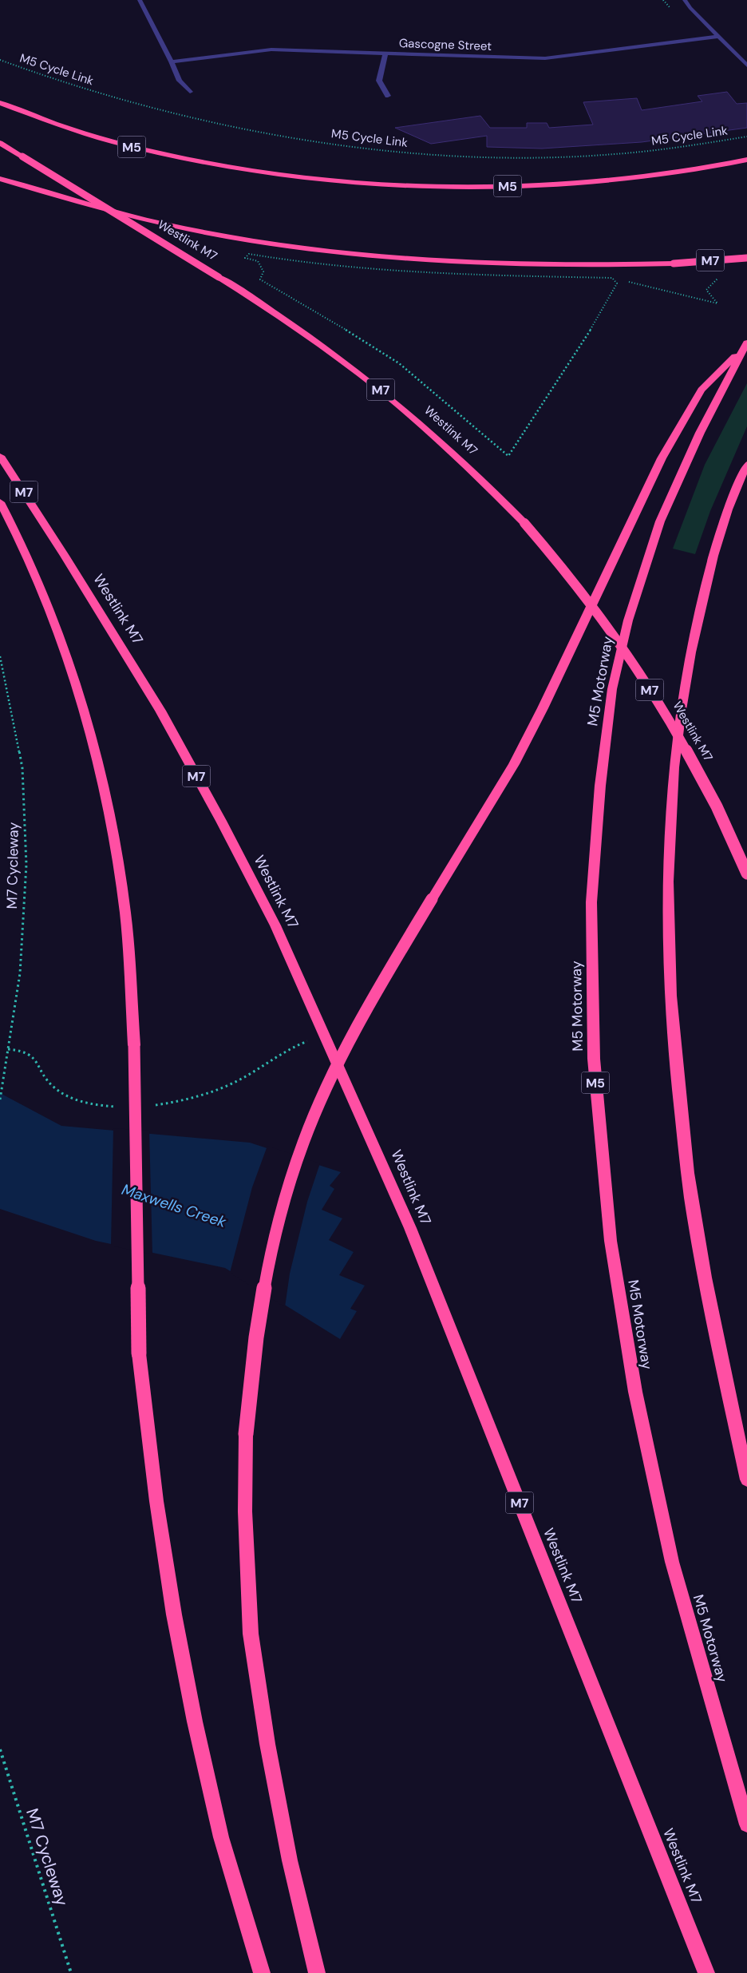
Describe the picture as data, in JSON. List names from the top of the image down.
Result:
{
  "streets": {
    "highway": [
      "M5",
      "Westlink M7",
      "M7",
      "M5 Motorway"
    ],
    "street": ["Gascogne Street"],
    "path": ["M5 Cycle Link", "M7 Cycleway"]
  },
  "water": ["Maxwells Creek"]
}
